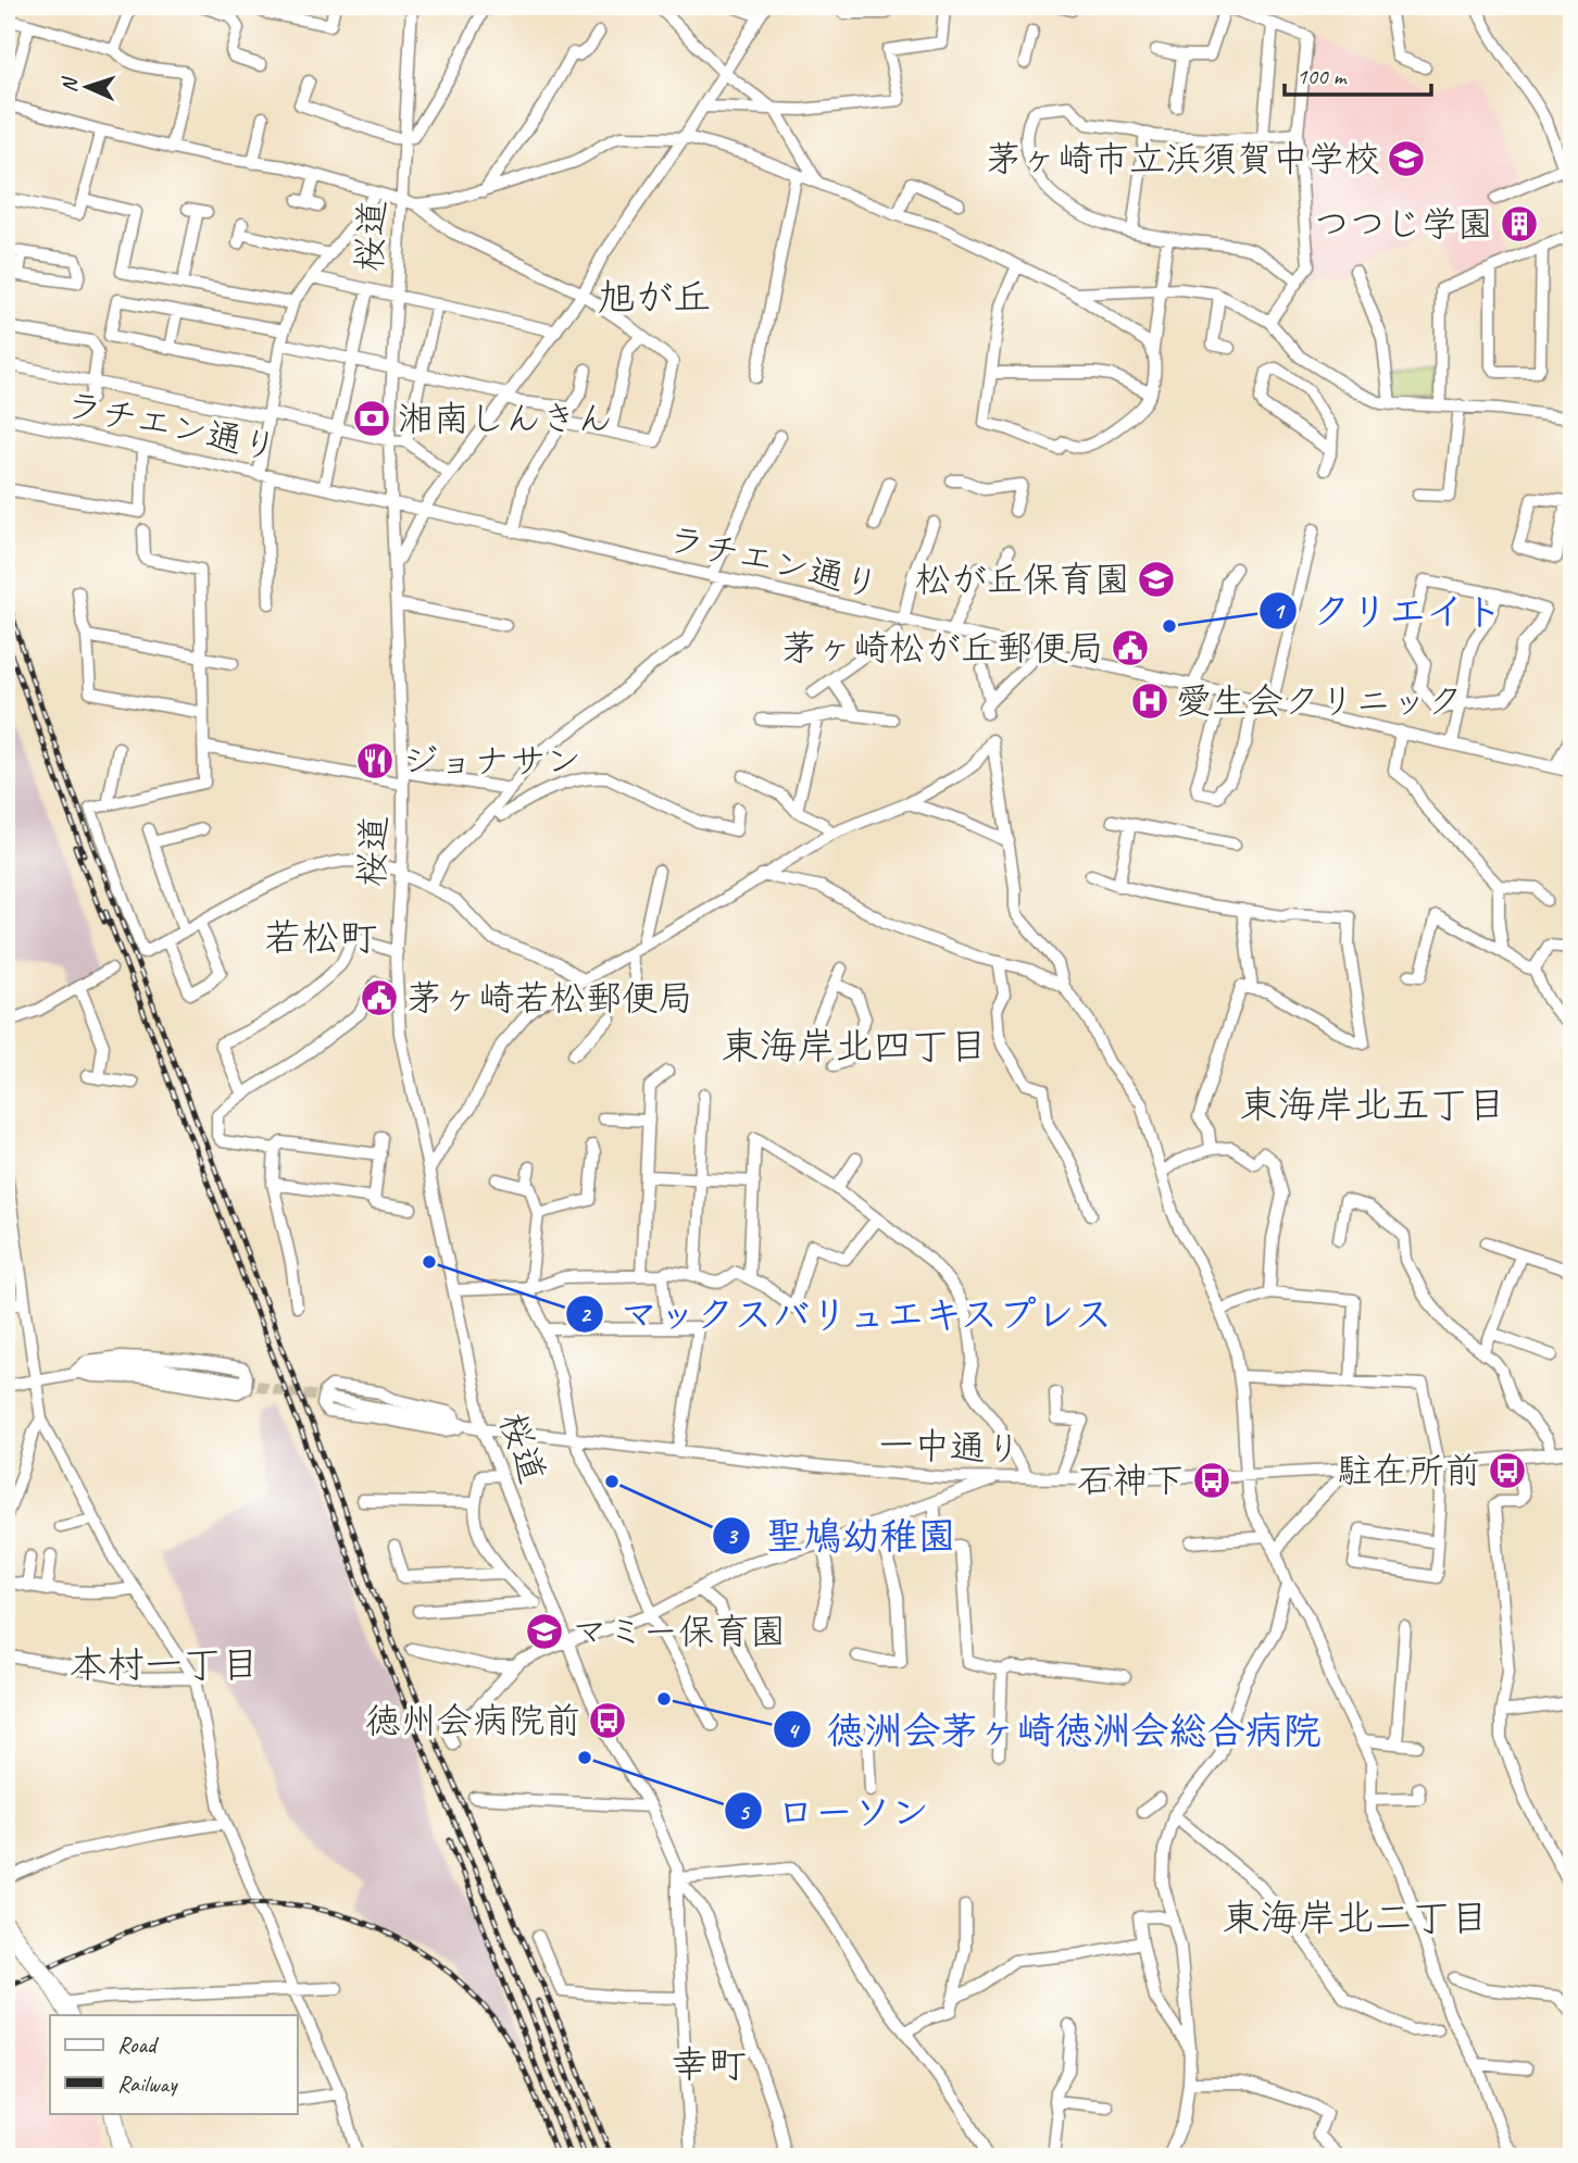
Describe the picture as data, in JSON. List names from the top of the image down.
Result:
{
  "streets": {
    "street": ["桜道", "ラチエン通り", "一中通り"]
  },
  "crossings": [
    ["桜道", "ラチエン通り"],
    ["桜道", "一中通り"]
  ],
  "districts": [
    "旭が丘",
    "若松町",
    "東海岸北四丁目",
    "東海岸北五丁目",
    "本村一丁目",
    "東海岸北二丁目",
    "幸町"
  ],
  "places": {
    "school or university": ["茅ヶ崎市立浜須賀中学校", "松が丘保育園", "マミー保育園"],
    "building": ["つつじ学園"],
    "bank": ["湘南しんきん"],
    "other": [
      "クリエイト",
      "マックスバリュエキスプレス",
      "聖鳩幼稚園",
      "徳洲会茅ヶ崎徳洲会総合病院",
      "ローソン"
    ],
    "public building": ["茅ヶ崎松が丘郵便局", "茅ヶ崎若松郵便局"],
    "hospital": ["愛生会クリニック"],
    "restaurant": ["ジョナサン"],
    "bus stop": ["駐在所前", "石神下", "徳州会病院前"]
  },
  "legend": ["Road", "Railway"],
  "scale_bar": "100 m",
  "north": "left"
}
